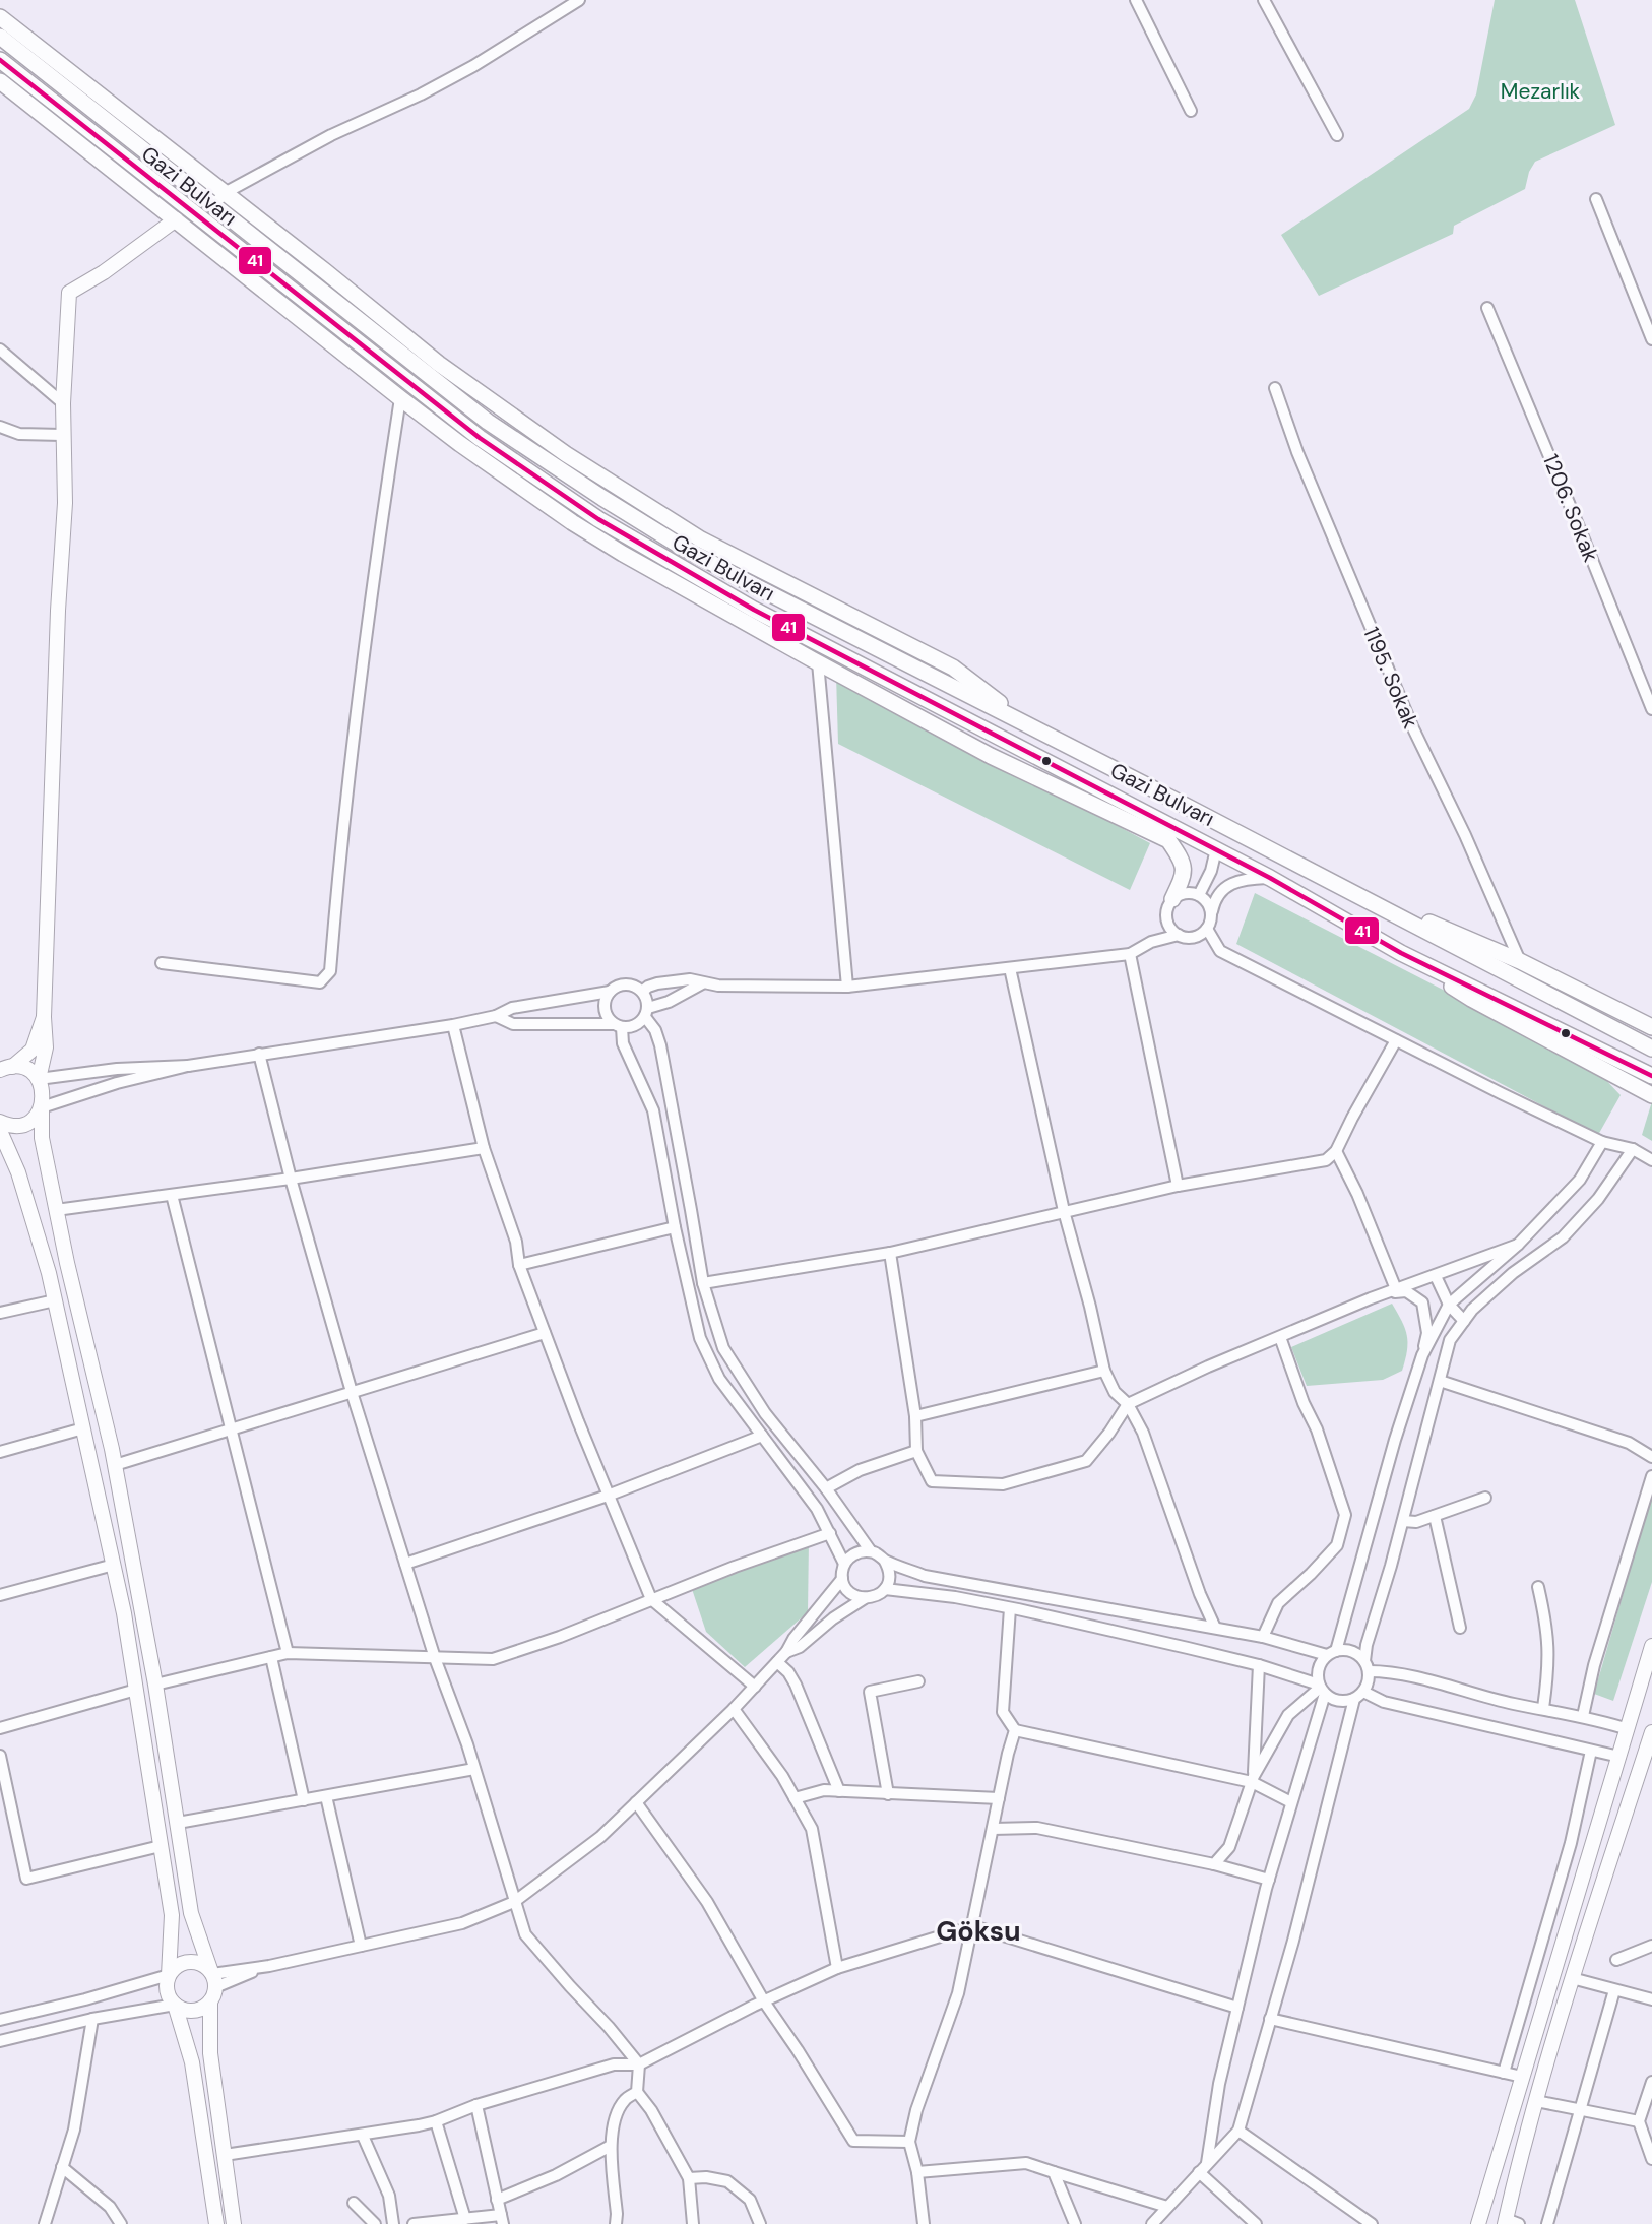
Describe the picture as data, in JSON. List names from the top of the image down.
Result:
{
  "streets": {
    "highway": ["Gazi Bulvarı"],
    "street": ["1206. Sokak", "1195. Sokak"]
  },
  "districts": ["Göksu"],
  "parks": ["Mezarlık"],
  "lines": ["transit line 41"]
}
